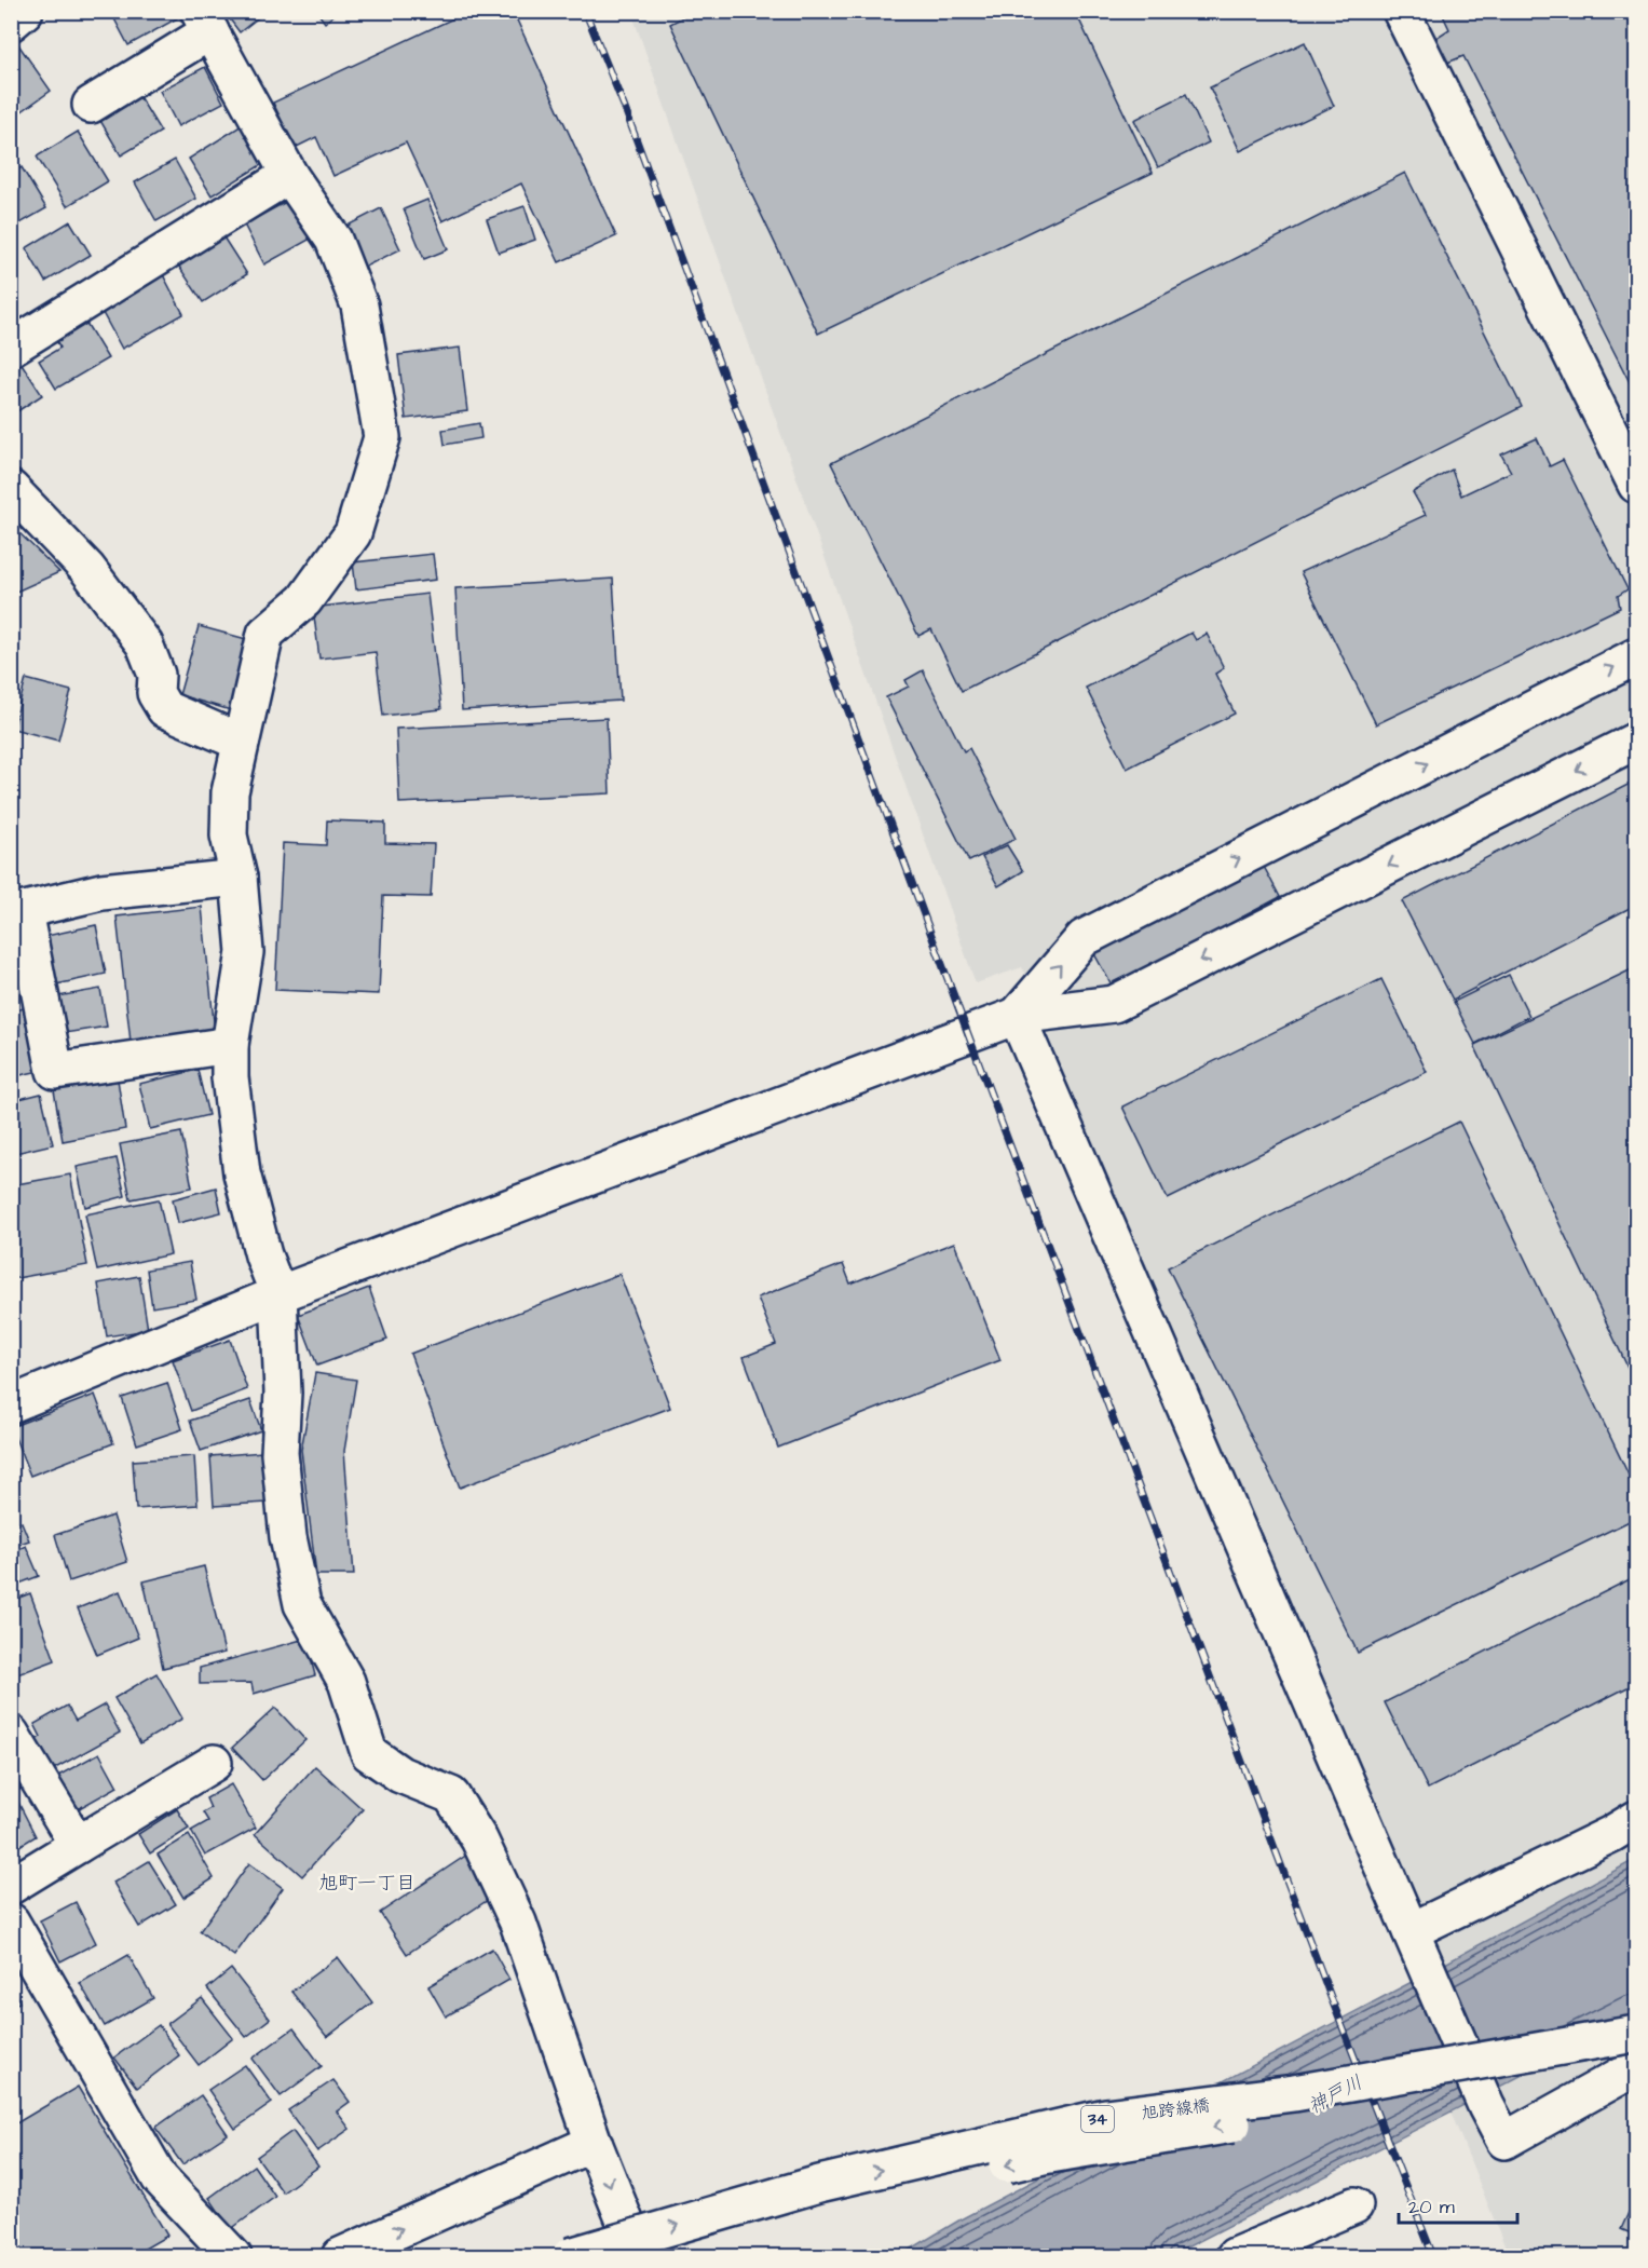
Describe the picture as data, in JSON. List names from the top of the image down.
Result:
{
  "streets": {
    "street": ["旭跨線橋", "34"]
  },
  "districts": ["旭町一丁目"],
  "water": ["神戸川"],
  "scale_bar": "20 m"
}
